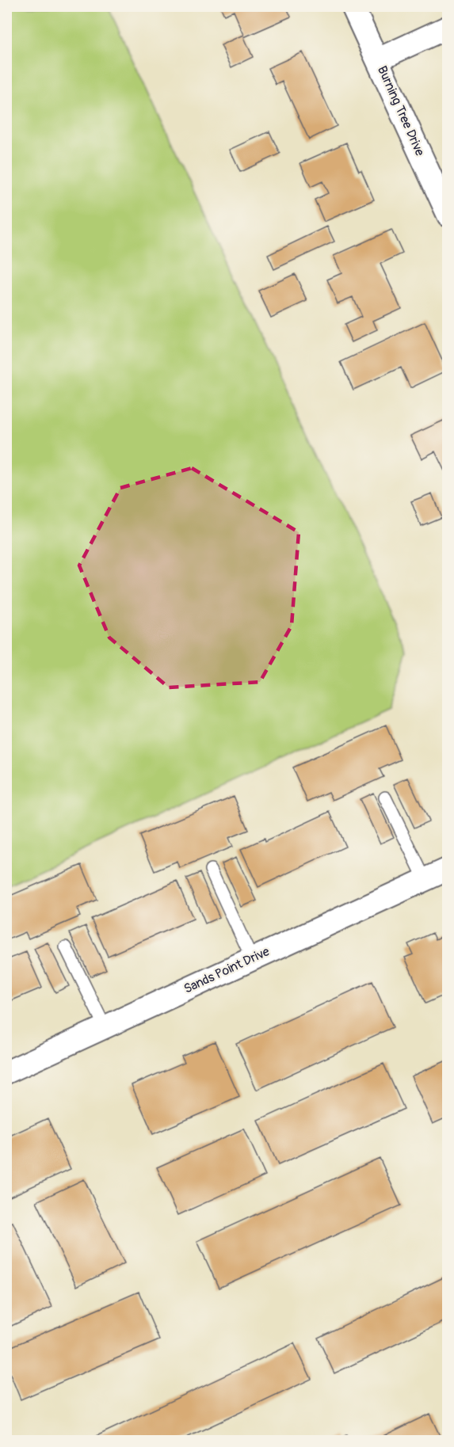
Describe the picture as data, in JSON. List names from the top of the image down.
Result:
{
  "streets": {
    "street": ["Burning Tree Drive", "Sands Point Drive"]
  }
}
